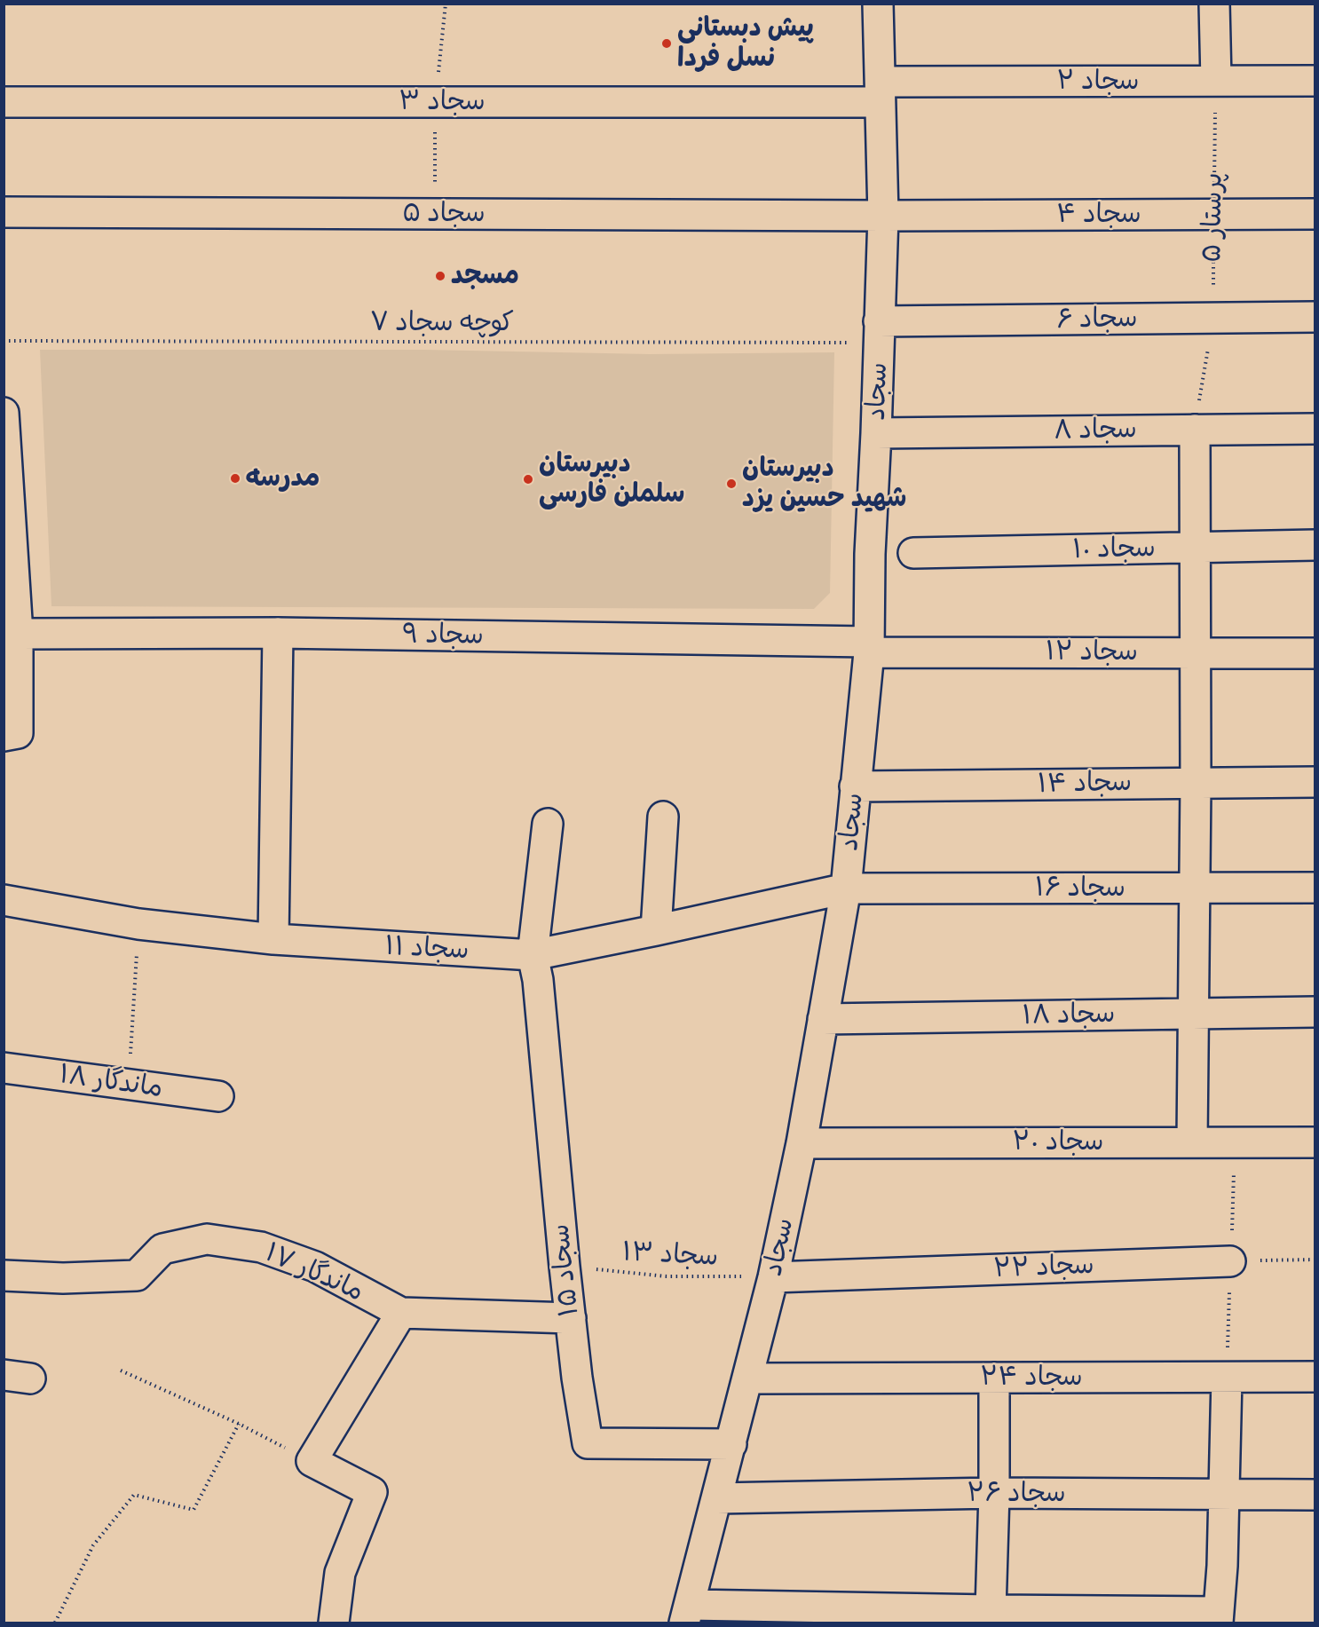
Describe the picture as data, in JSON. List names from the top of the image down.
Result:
{
  "streets": {
    "street": [
      "سجاد ۲",
      "سجاد ۳",
      "سجاد ۵",
      "سجاد ۴",
      "سجاد ۶",
      "سجاد",
      "سجاد ۸",
      "سجاد ۱۰",
      "سجاد ۹",
      "سجاد ۱۲",
      "سجاد ۱۴",
      "سجاد ۱۶",
      "سجاد ۱۱",
      "سجاد ۱۸",
      "ماندگار ۱۸",
      "سجاد ۲۰",
      "سجاد ۲۲",
      "سجاد ۱۵",
      "ماندگار ۱۷",
      "سجاد ۲۴",
      "سجاد ۲۶"
    ],
    "path": ["پرستار ۵", "کوچه سجاد ۷", "سجاد ۱۳"]
  },
  "crossings": [
    ["سجاد ۲", "سجاد ۳"],
    ["سجاد ۲", "پرستار ۵"],
    ["سجاد ۲", "سجاد"],
    ["سجاد ۳", "سجاد"],
    ["سجاد ۵", "سجاد ۴"],
    ["سجاد ۵", "سجاد"],
    ["سجاد ۴", "پرستار ۵"],
    ["سجاد ۴", "سجاد"],
    ["پرستار ۵", "سجاد ۶"],
    ["پرستار ۵", "سجاد ۸"],
    ["سجاد ۶", "کوچه سجاد ۷"],
    ["سجاد ۶", "سجاد"],
    ["کوچه سجاد ۷", "سجاد"],
    ["سجاد", "سجاد ۸"],
    ["سجاد", "سجاد ۹"],
    ["سجاد", "سجاد ۱۲"],
    ["سجاد", "سجاد ۱۴"],
    ["سجاد", "سجاد ۱۶"],
    ["سجاد", "سجاد ۱۱"],
    ["سجاد", "سجاد ۱۸"],
    ["سجاد", "سجاد ۲۰"],
    ["سجاد", "سجاد ۱۳"],
    ["سجاد", "سجاد ۲۲"],
    ["سجاد", "سجاد ۱۵"],
    ["سجاد", "سجاد ۲۴"],
    ["سجاد", "سجاد ۲۶"],
    ["سجاد ۹", "سجاد ۱۲"],
    ["سجاد ۱۶", "سجاد ۱۱"],
    ["سجاد ۱۱", "سجاد ۱۵"],
    ["سجاد ۱۳", "سجاد ۲۲"],
    ["سجاد ۱۳", "سجاد ۱۵"],
    ["سجاد ۱۵", "ماندگار ۱۷"]
  ],
  "places": [
    "پیش دبستانی نسل فردا",
    "مسجد",
    "مدرسه",
    "دبیرستان سلملن فارسی",
    "دبیرستان شهید حسین یزد"
  ]
}
